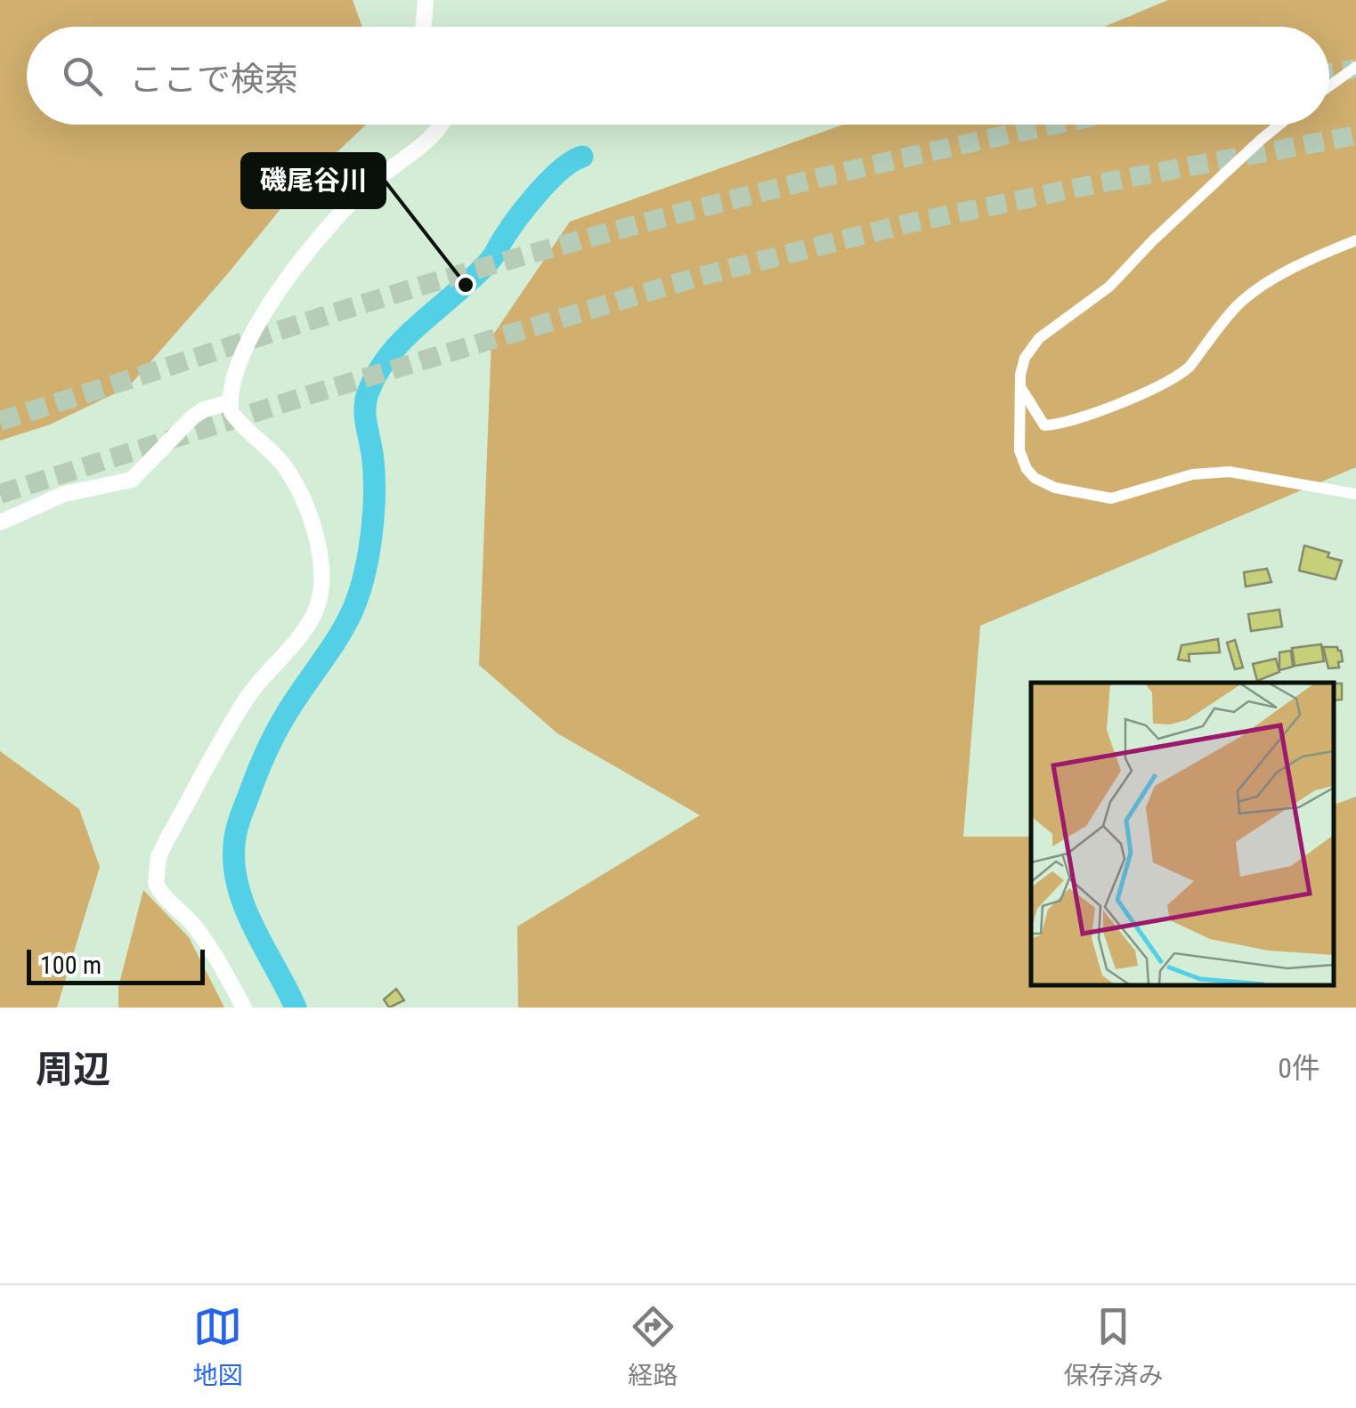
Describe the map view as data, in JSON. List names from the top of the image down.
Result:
{
  "places": ["磯尾谷川"],
  "scale_bar": "100 m",
  "page": {
    "search": "ここで検索",
    "scale": "100 m",
    "heading": ["周辺", "0件"],
    "nav": ["地図", "経路", "保存済み"]
  }
}
